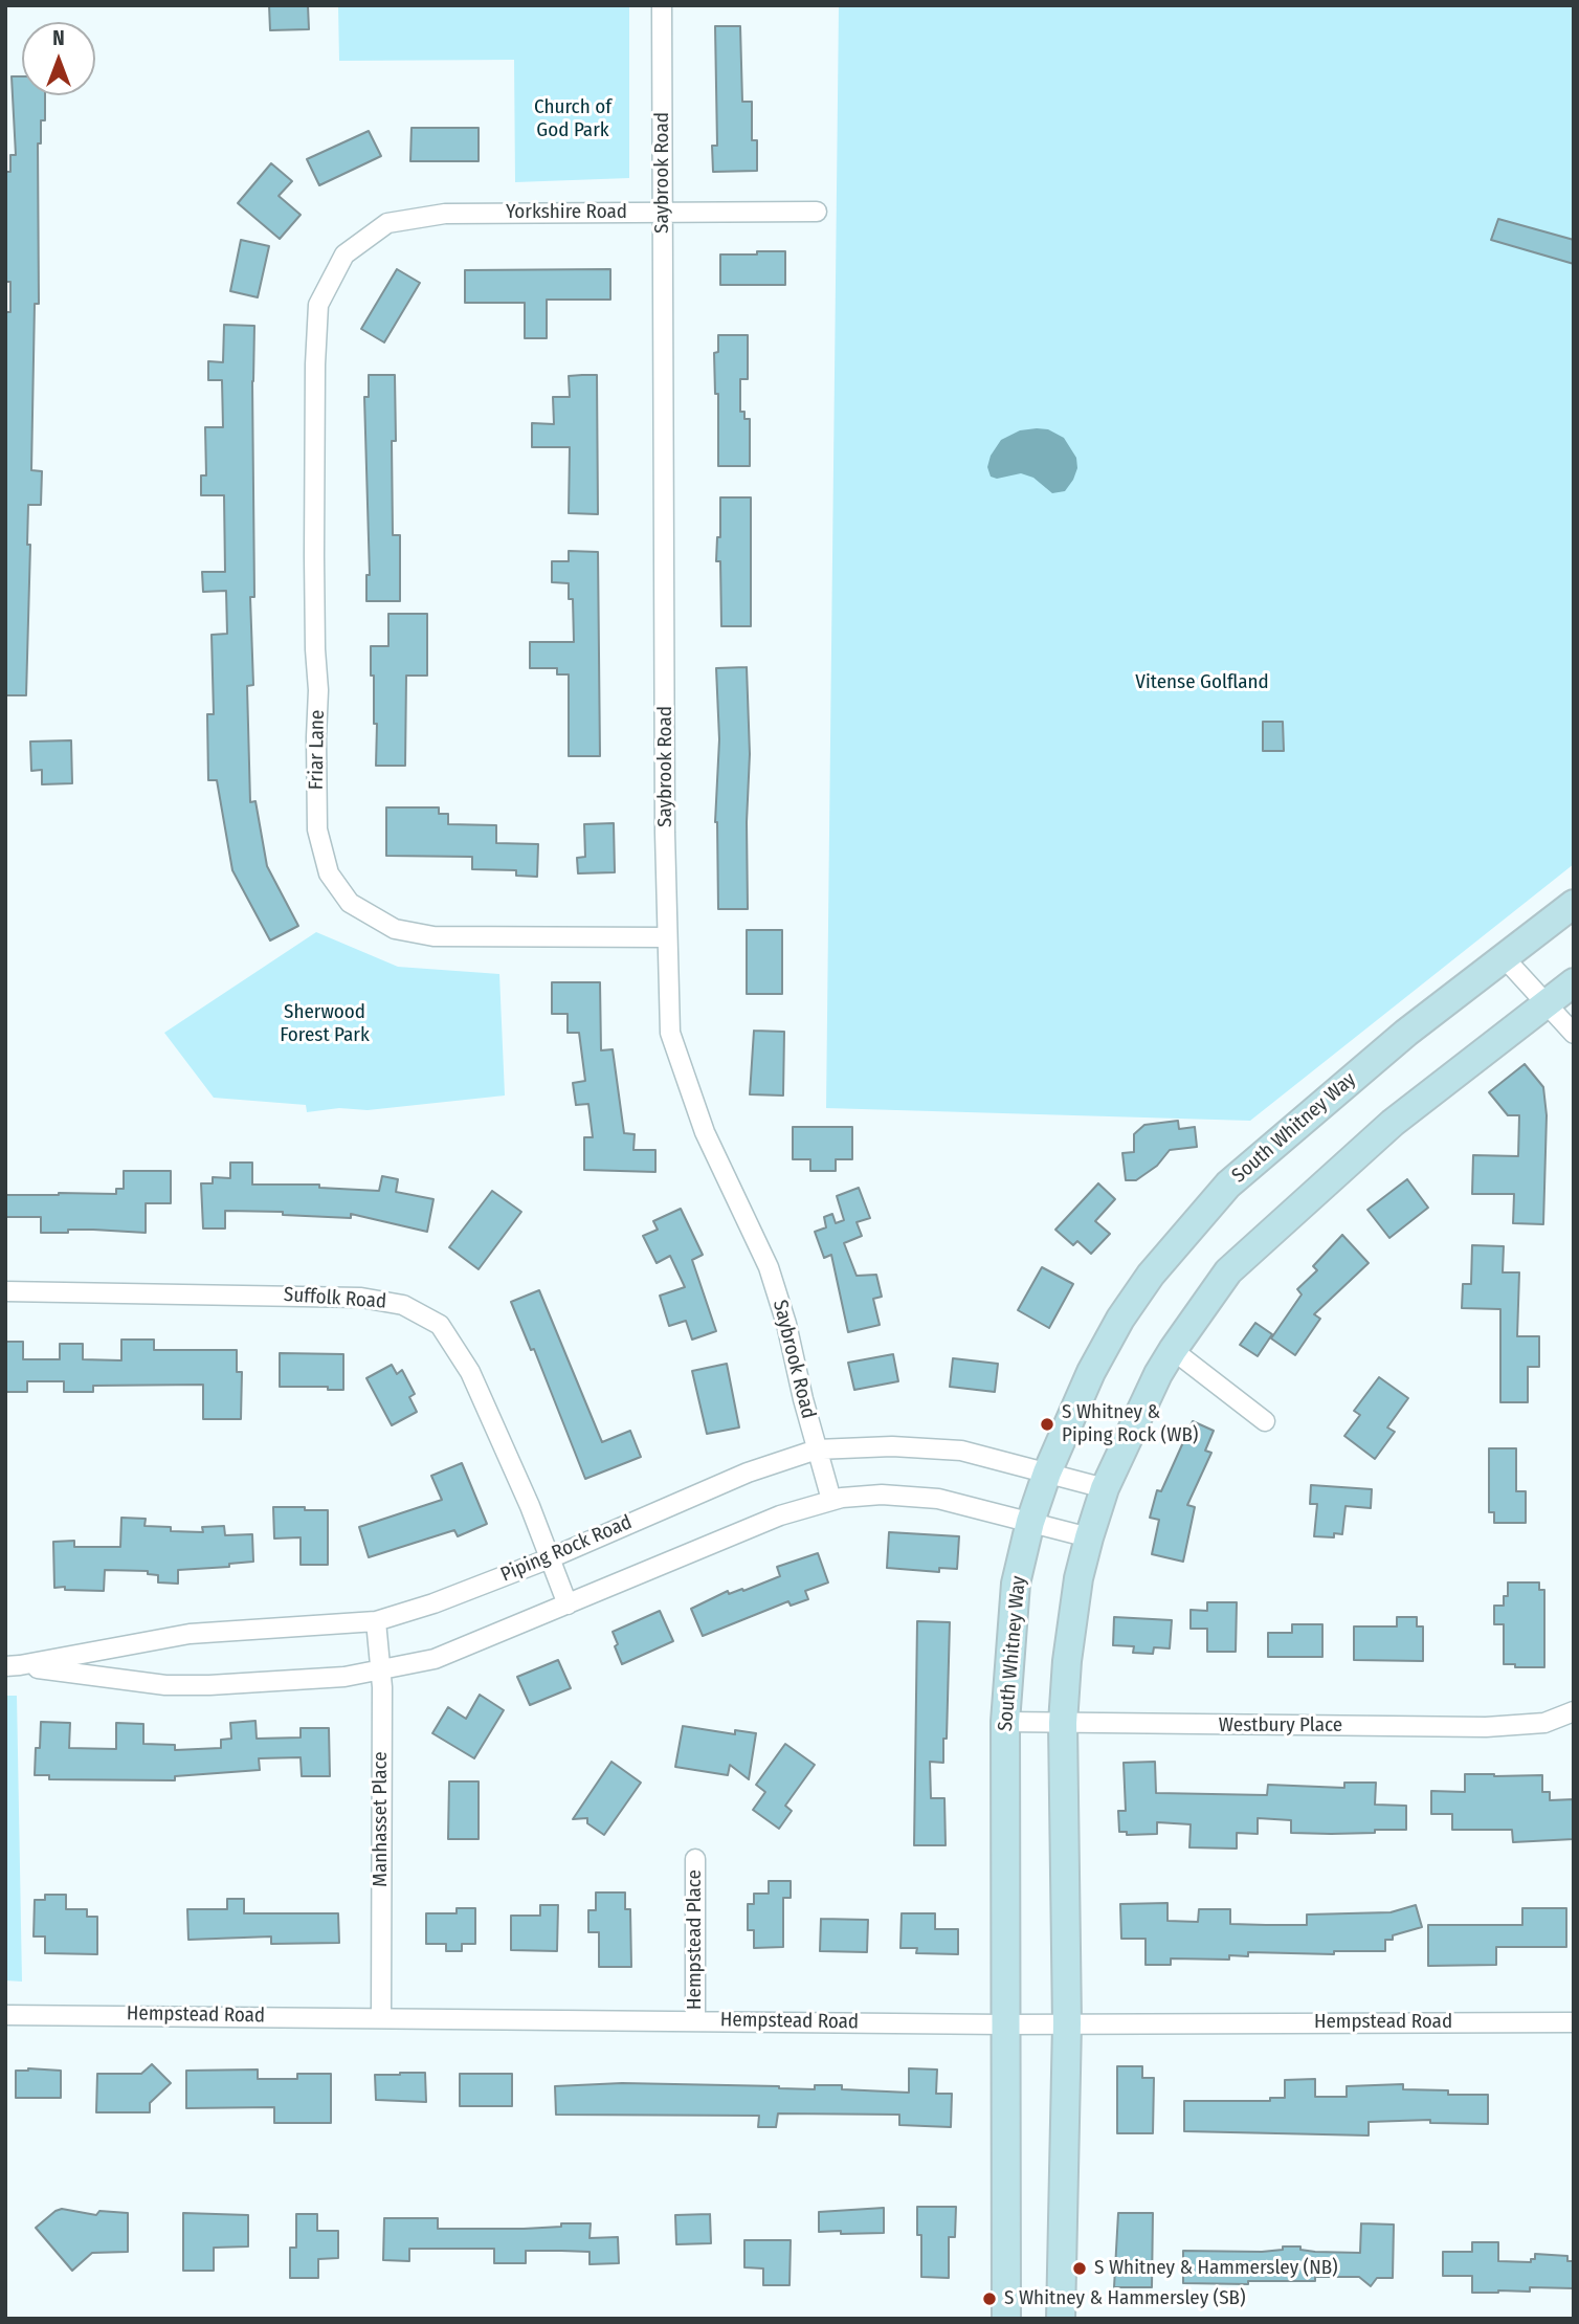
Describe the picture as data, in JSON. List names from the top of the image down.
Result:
{
  "streets": {
    "main road": ["South Whitney Way"],
    "street": [
      "Saybrook Road",
      "Yorkshire Road",
      "Friar Lane",
      "Suffolk Road",
      "Piping Rock Road",
      "Westbury Place",
      "Manhasset Place",
      "Hempstead Place",
      "Hempstead Road"
    ]
  },
  "crossings": [
    ["Saybrook Road", "Yorkshire Road"],
    ["Saybrook Road", "Friar Lane"],
    ["Saybrook Road", "Piping Rock Road"],
    ["Yorkshire Road", "Friar Lane"],
    ["South Whitney Way", "Piping Rock Road"],
    ["South Whitney Way", "Westbury Place"],
    ["South Whitney Way", "Hempstead Road"],
    ["Suffolk Road", "Piping Rock Road"],
    ["Piping Rock Road", "Manhasset Place"],
    ["Manhasset Place", "Hempstead Road"],
    ["Hempstead Place", "Hempstead Road"]
  ],
  "parks": ["Church of God Park", "Vitense Golfland", "Sherwood Forest Park"],
  "places": ["S Whitney & Piping Rock (WB)", "S Whitney & Hammersley (NB)", "S Whitney & Hammersley (SB)"],
  "north": "top"
}
